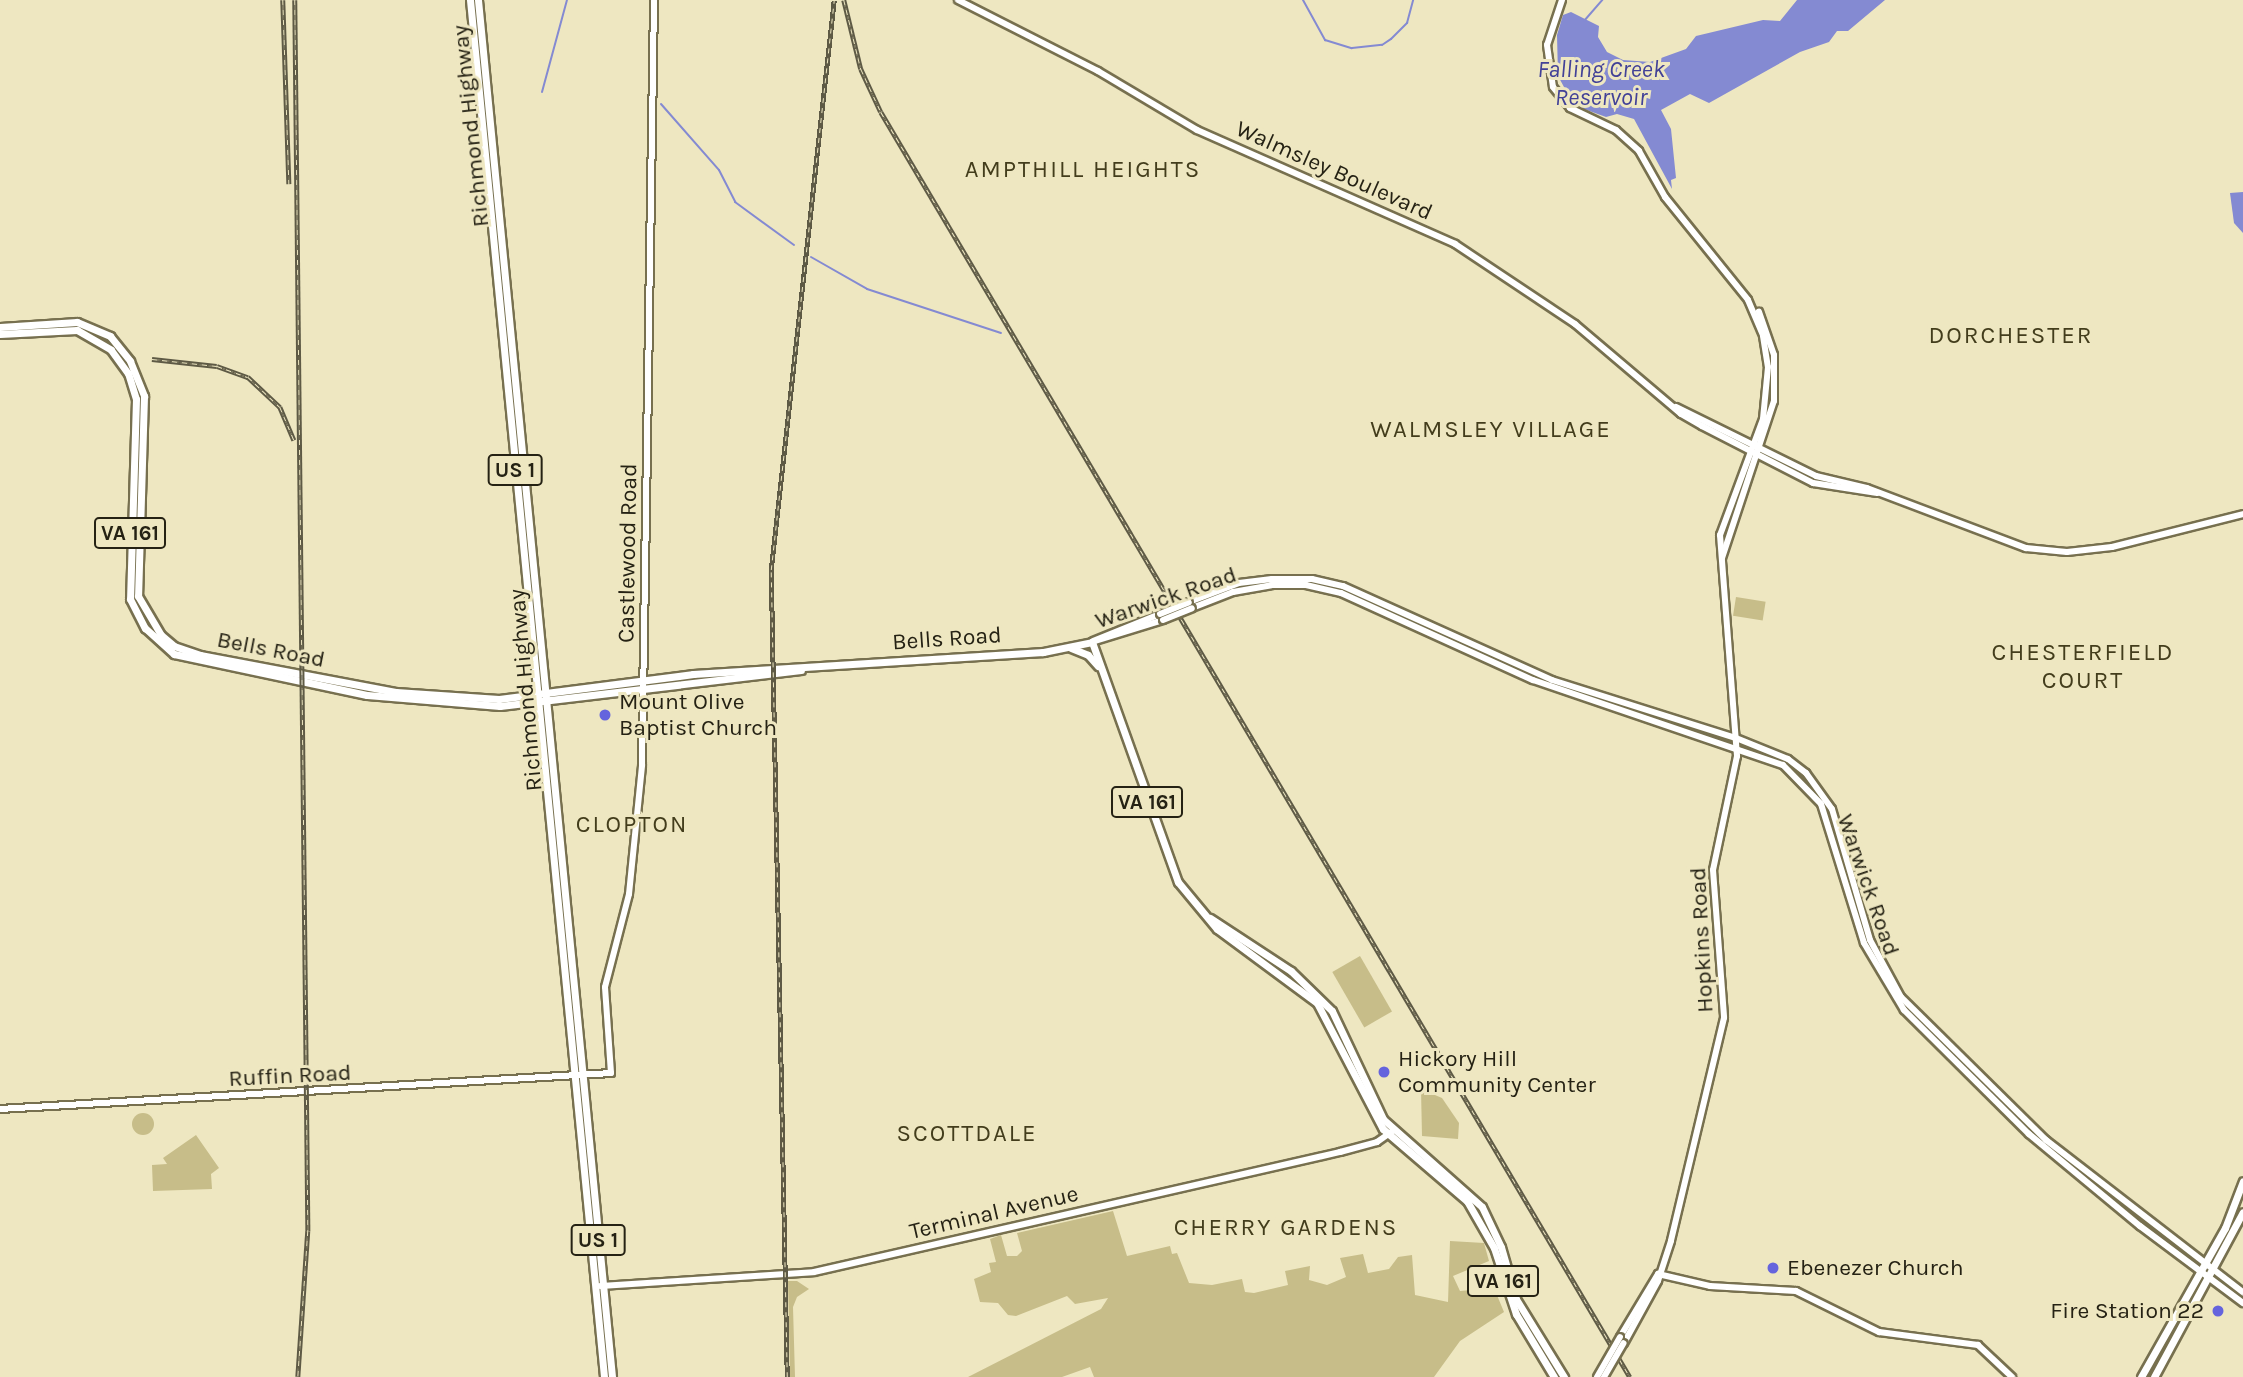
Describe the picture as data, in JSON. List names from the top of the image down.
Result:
{
  "streets": {
    "main road": [
      "Richmond Highway",
      "Walmsley Boulevard",
      "US 1",
      "VA 161",
      "Castlewood Road",
      "Warwick Road",
      "Bells Road",
      "Hopkins Road",
      "Ruffin Road",
      "Terminal Avenue"
    ]
  },
  "crossings": [
    ["Richmond Highway", "Castlewood Road"],
    ["Richmond Highway", "Bells Road"],
    ["Richmond Highway", "Ruffin Road"],
    ["Richmond Highway", "Terminal Avenue"],
    ["Walmsley Boulevard", "Hopkins Road"],
    ["VA 161", "Warwick Road"],
    ["VA 161", "Bells Road"],
    ["VA 161", "Terminal Avenue"],
    ["Castlewood Road", "Bells Road"],
    ["Castlewood Road", "Ruffin Road"],
    ["Warwick Road", "Bells Road"],
    ["Warwick Road", "Hopkins Road"]
  ],
  "districts": [
    "AMPTHILL HEIGHTS",
    "DORCHESTER",
    "WALMSLEY VILLAGE",
    "CHESTERFIELD COURT",
    "CLOPTON",
    "SCOTTDALE",
    "CHERRY GARDENS"
  ],
  "water": ["Falling Creek Reservoir"],
  "places": [
    "Mount Olive Baptist Church",
    "Hickory Hill Community Center",
    "Ebenezer Church",
    "Fire Station 22"
  ]
}
